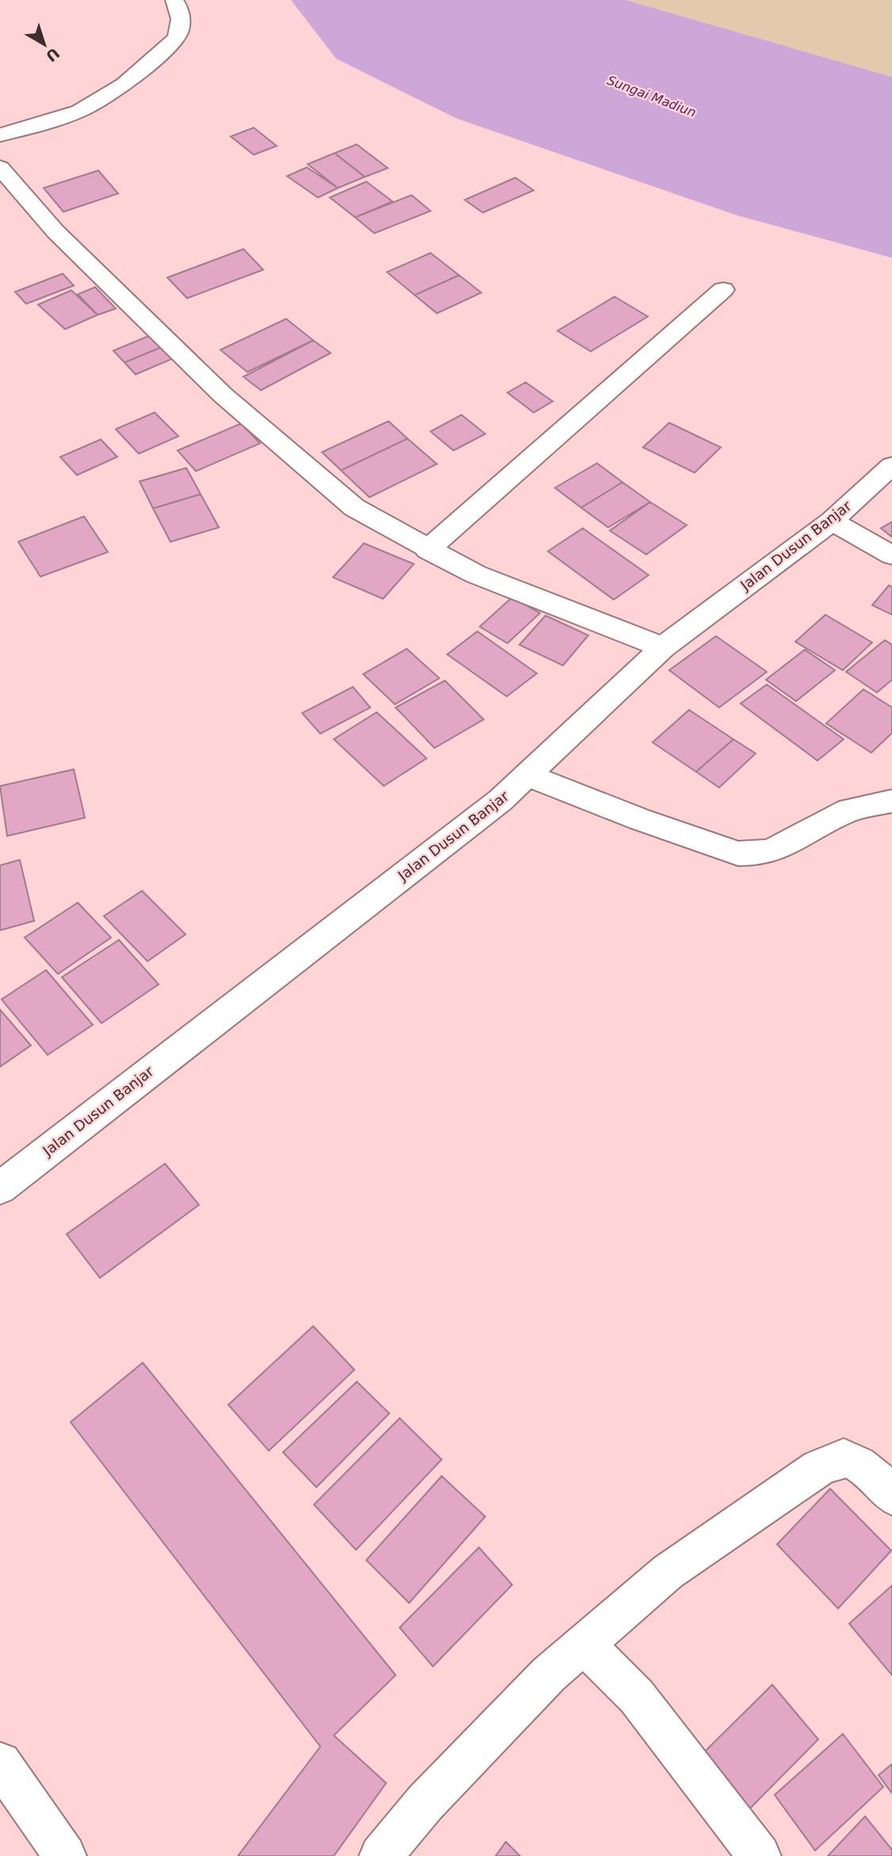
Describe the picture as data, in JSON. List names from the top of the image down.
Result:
{
  "streets": {
    "street": ["Jalan Dusun Banjar"]
  },
  "water": ["Sungai Madiun"],
  "north": "bottom right"
}
